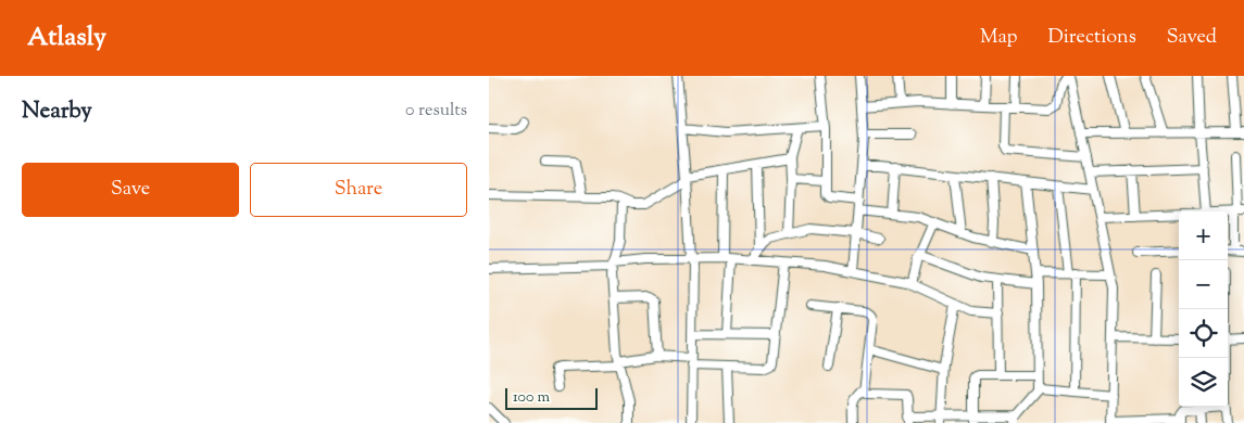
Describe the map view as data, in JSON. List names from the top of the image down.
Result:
{
  "scale_bar": "100 m",
  "page": {
    "header": "Atlasly",
    "nav": ["Map", "Directions", "Saved"],
    "heading": ["Nearby", "0 results"],
    "buttons": ["Save", "Share"],
    "map_buttons": ["+", "−"],
    "scale": "100 m"
  }
}
